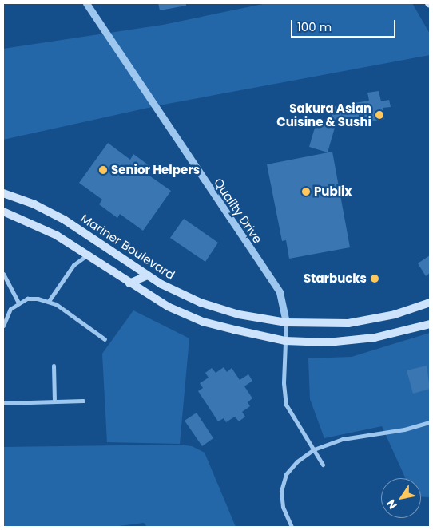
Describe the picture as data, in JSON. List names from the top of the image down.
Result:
{
  "streets": {
    "main road": ["Mariner Boulevard"],
    "street": ["Quality Drive"]
  },
  "crossings": [
    ["Quality Drive", "Mariner Boulevard"]
  ],
  "places": [
    "Sakura Asian Cuisine & Sushi",
    "Senior Helpers",
    "Publix",
    "Starbucks"
  ],
  "scale_bar": "100 m",
  "north": "bottom left"
}
